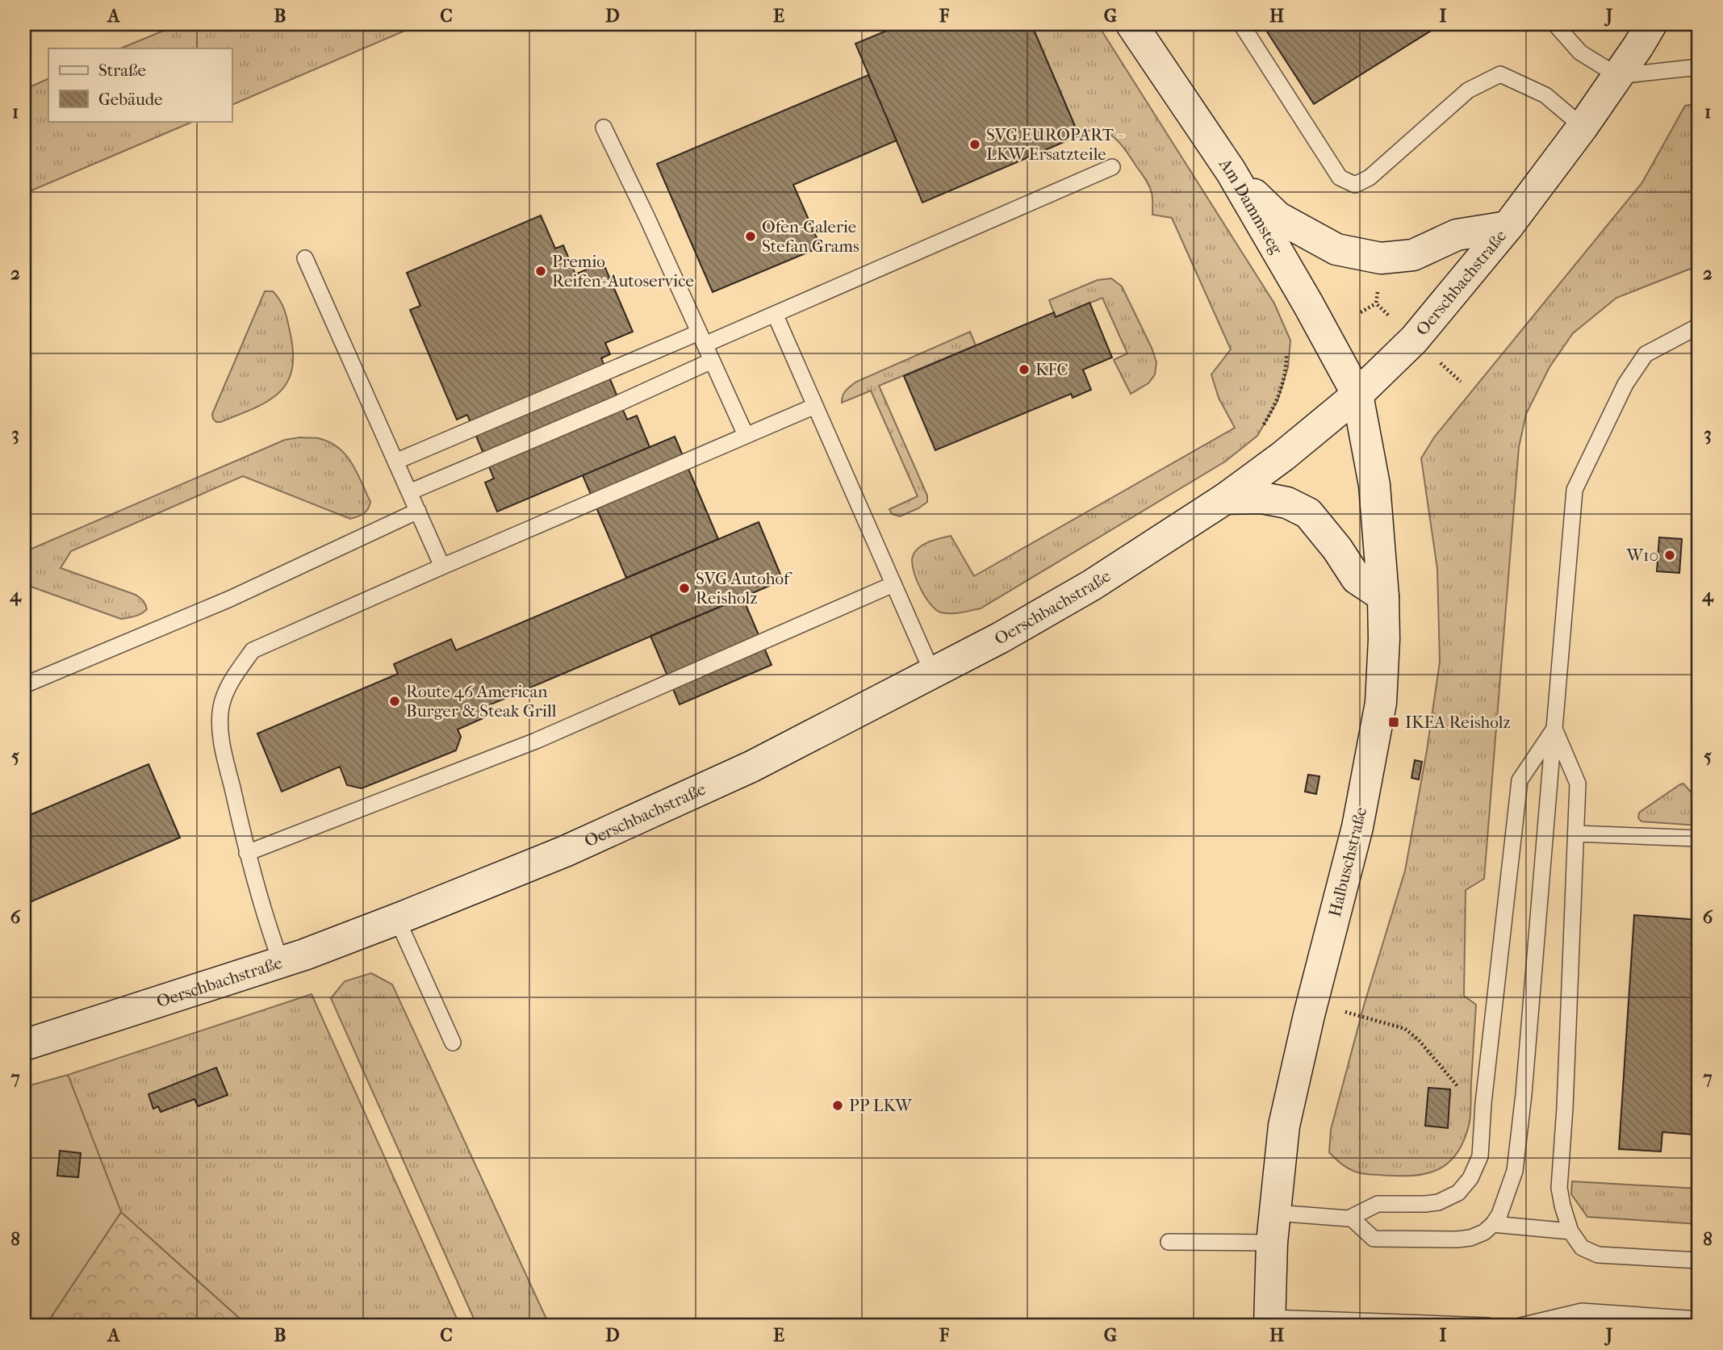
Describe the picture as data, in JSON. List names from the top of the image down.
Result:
{
  "streets": {
    "main road": ["Am Dammsteg", "Oerschbachstraße", "Halbuschstraße"]
  },
  "crossings": [
    ["Am Dammsteg", "Oerschbachstraße"],
    ["Am Dammsteg", "Halbuschstraße"],
    ["Oerschbachstraße", "Halbuschstraße"]
  ],
  "places": {
    "other": [
      "SVG EUROPART - LKW Ersatzteile",
      "Ofen-Galerie Stefan Grams",
      "Premio Reifen+Autoservice",
      "KFC",
      "W10",
      "SVG Autohof Reisholz",
      "Route 46 American Burger & Steak Grill",
      "PP LKW"
    ],
    "transit": ["IKEA Reisholz"]
  },
  "legend": ["Straße", "Gebäude"],
  "grid": {
    "columns": [
      "A",
      "B",
      "C",
      "D",
      "E",
      "F",
      "G",
      "H",
      "I",
      "J"
    ],
    "rows": [
      "1",
      "2",
      "3",
      "4",
      "5",
      "6",
      "7",
      "8"
    ]
  }
}
